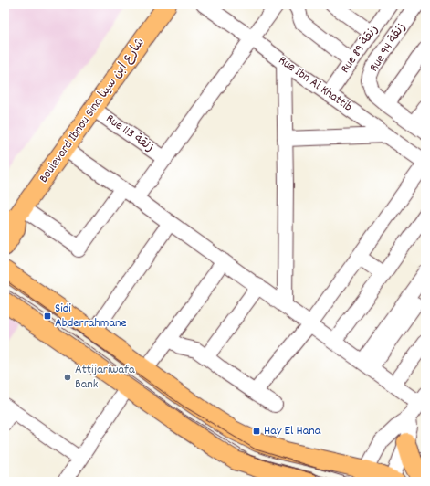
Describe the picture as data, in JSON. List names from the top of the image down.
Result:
{
  "streets": {
    "main road": ["Boulevard Ibnou Sina شارع ابن سينا"],
    "street": [
      "Rue 94 زنقة",
      "Rue 89 زنقة",
      "Rue Ibn Al Khattib",
      "Rue 113 زنقة"
    ]
  },
  "crossings": [
    ["Rue 89 زنقة", "Rue Ibn Al Khattib"],
    ["Boulevard Ibnou Sina شارع ابن سينا", "Rue 113 زنقة"]
  ],
  "places": {
    "transit": ["Sidi Abderrahmane", "Hay El Hana"],
    "other": ["Attijariwafa Bank"]
  }
}
